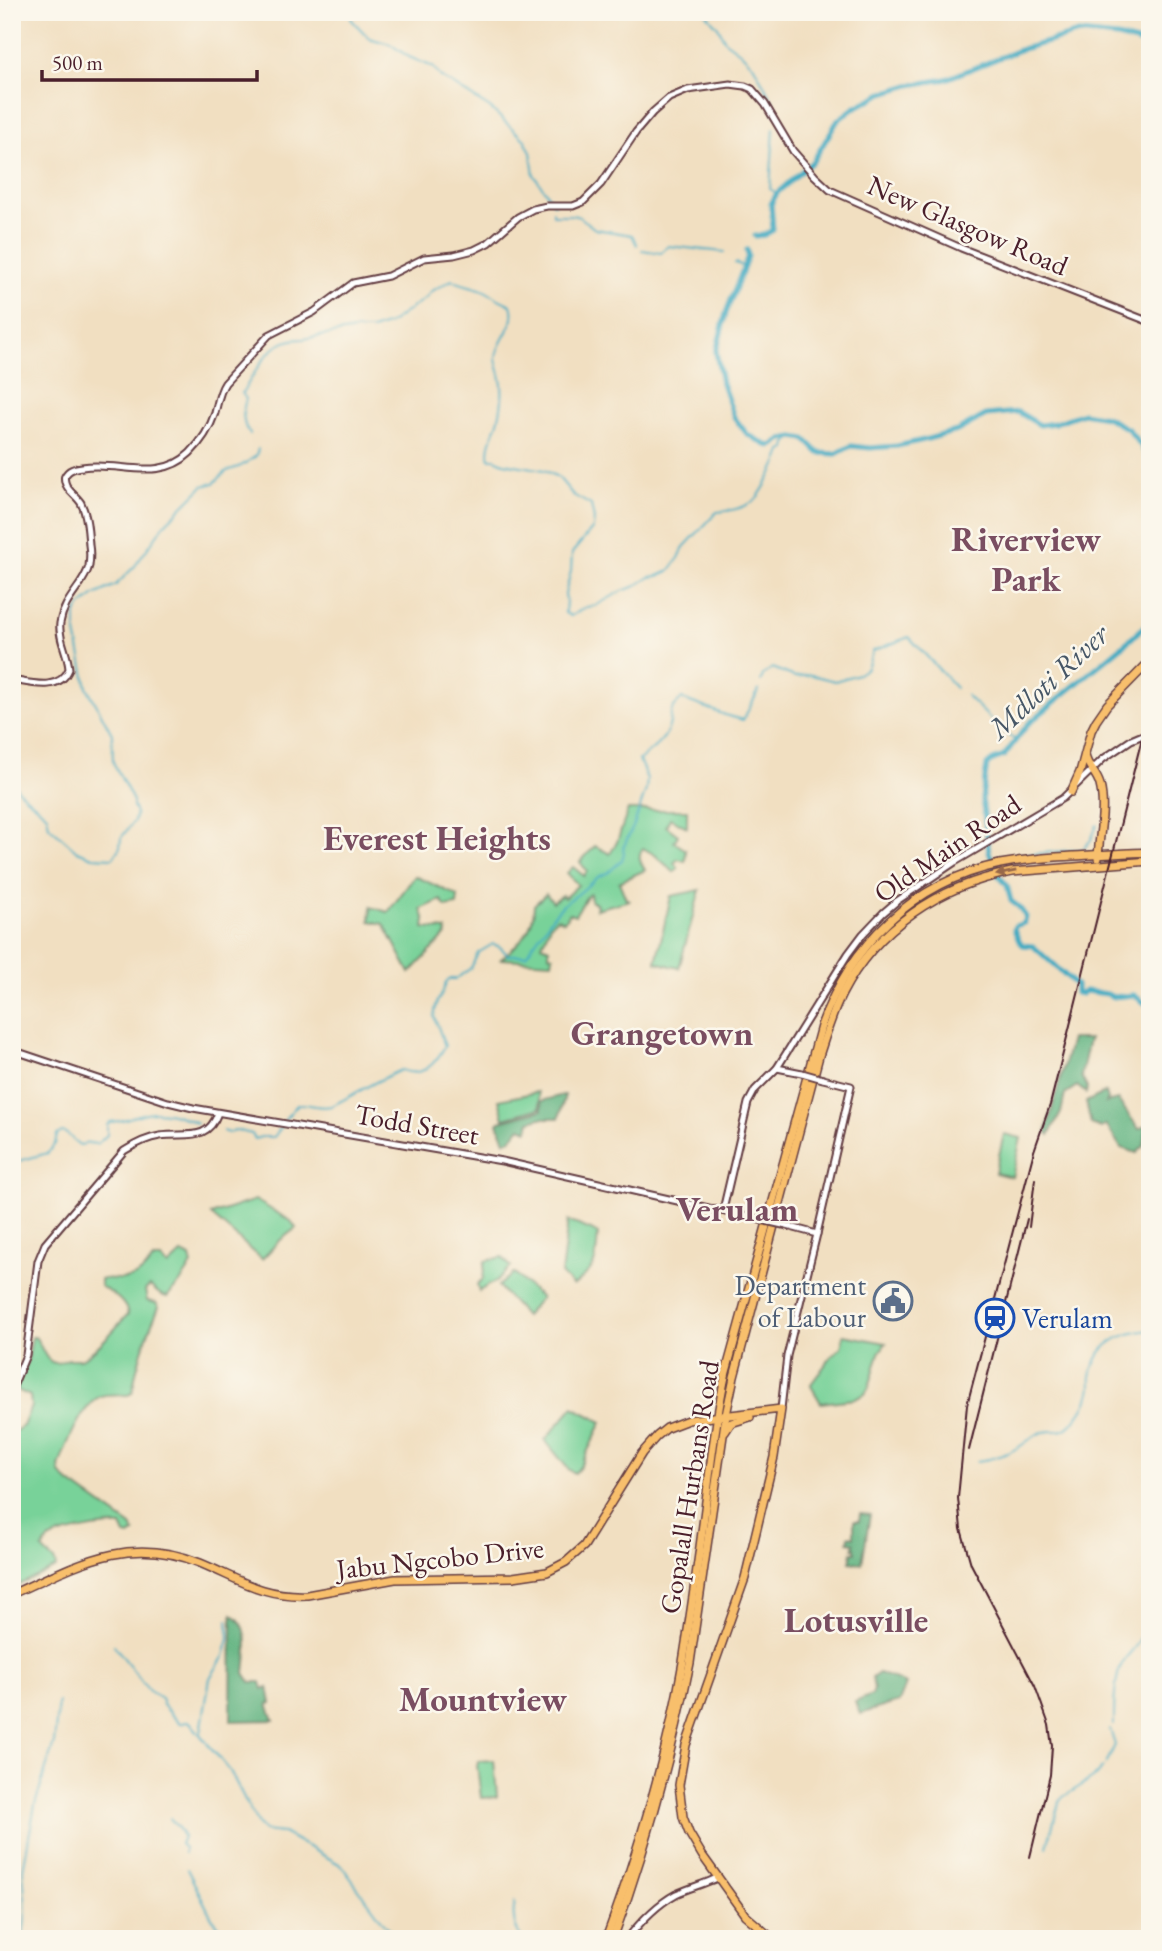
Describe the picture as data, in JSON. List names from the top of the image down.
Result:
{
  "streets": {
    "main road": ["Gopalall Hurbans Road", "Jabu Ngcobo Drive"],
    "street": ["New Glasgow Road", "Old Main Road", "Todd Street"]
  },
  "crossings": [
    ["Gopalall Hurbans Road", "Jabu Ngcobo Drive"]
  ],
  "districts": [
    "Riverview Park",
    "Everest Heights",
    "Grangetown",
    "Verulam",
    "Lotusville",
    "Mountview"
  ],
  "water": ["Mdloti River"],
  "places": {
    "public building": ["Department of Labour"],
    "station": ["Verulam"]
  },
  "scale_bar": "500 m"
}
